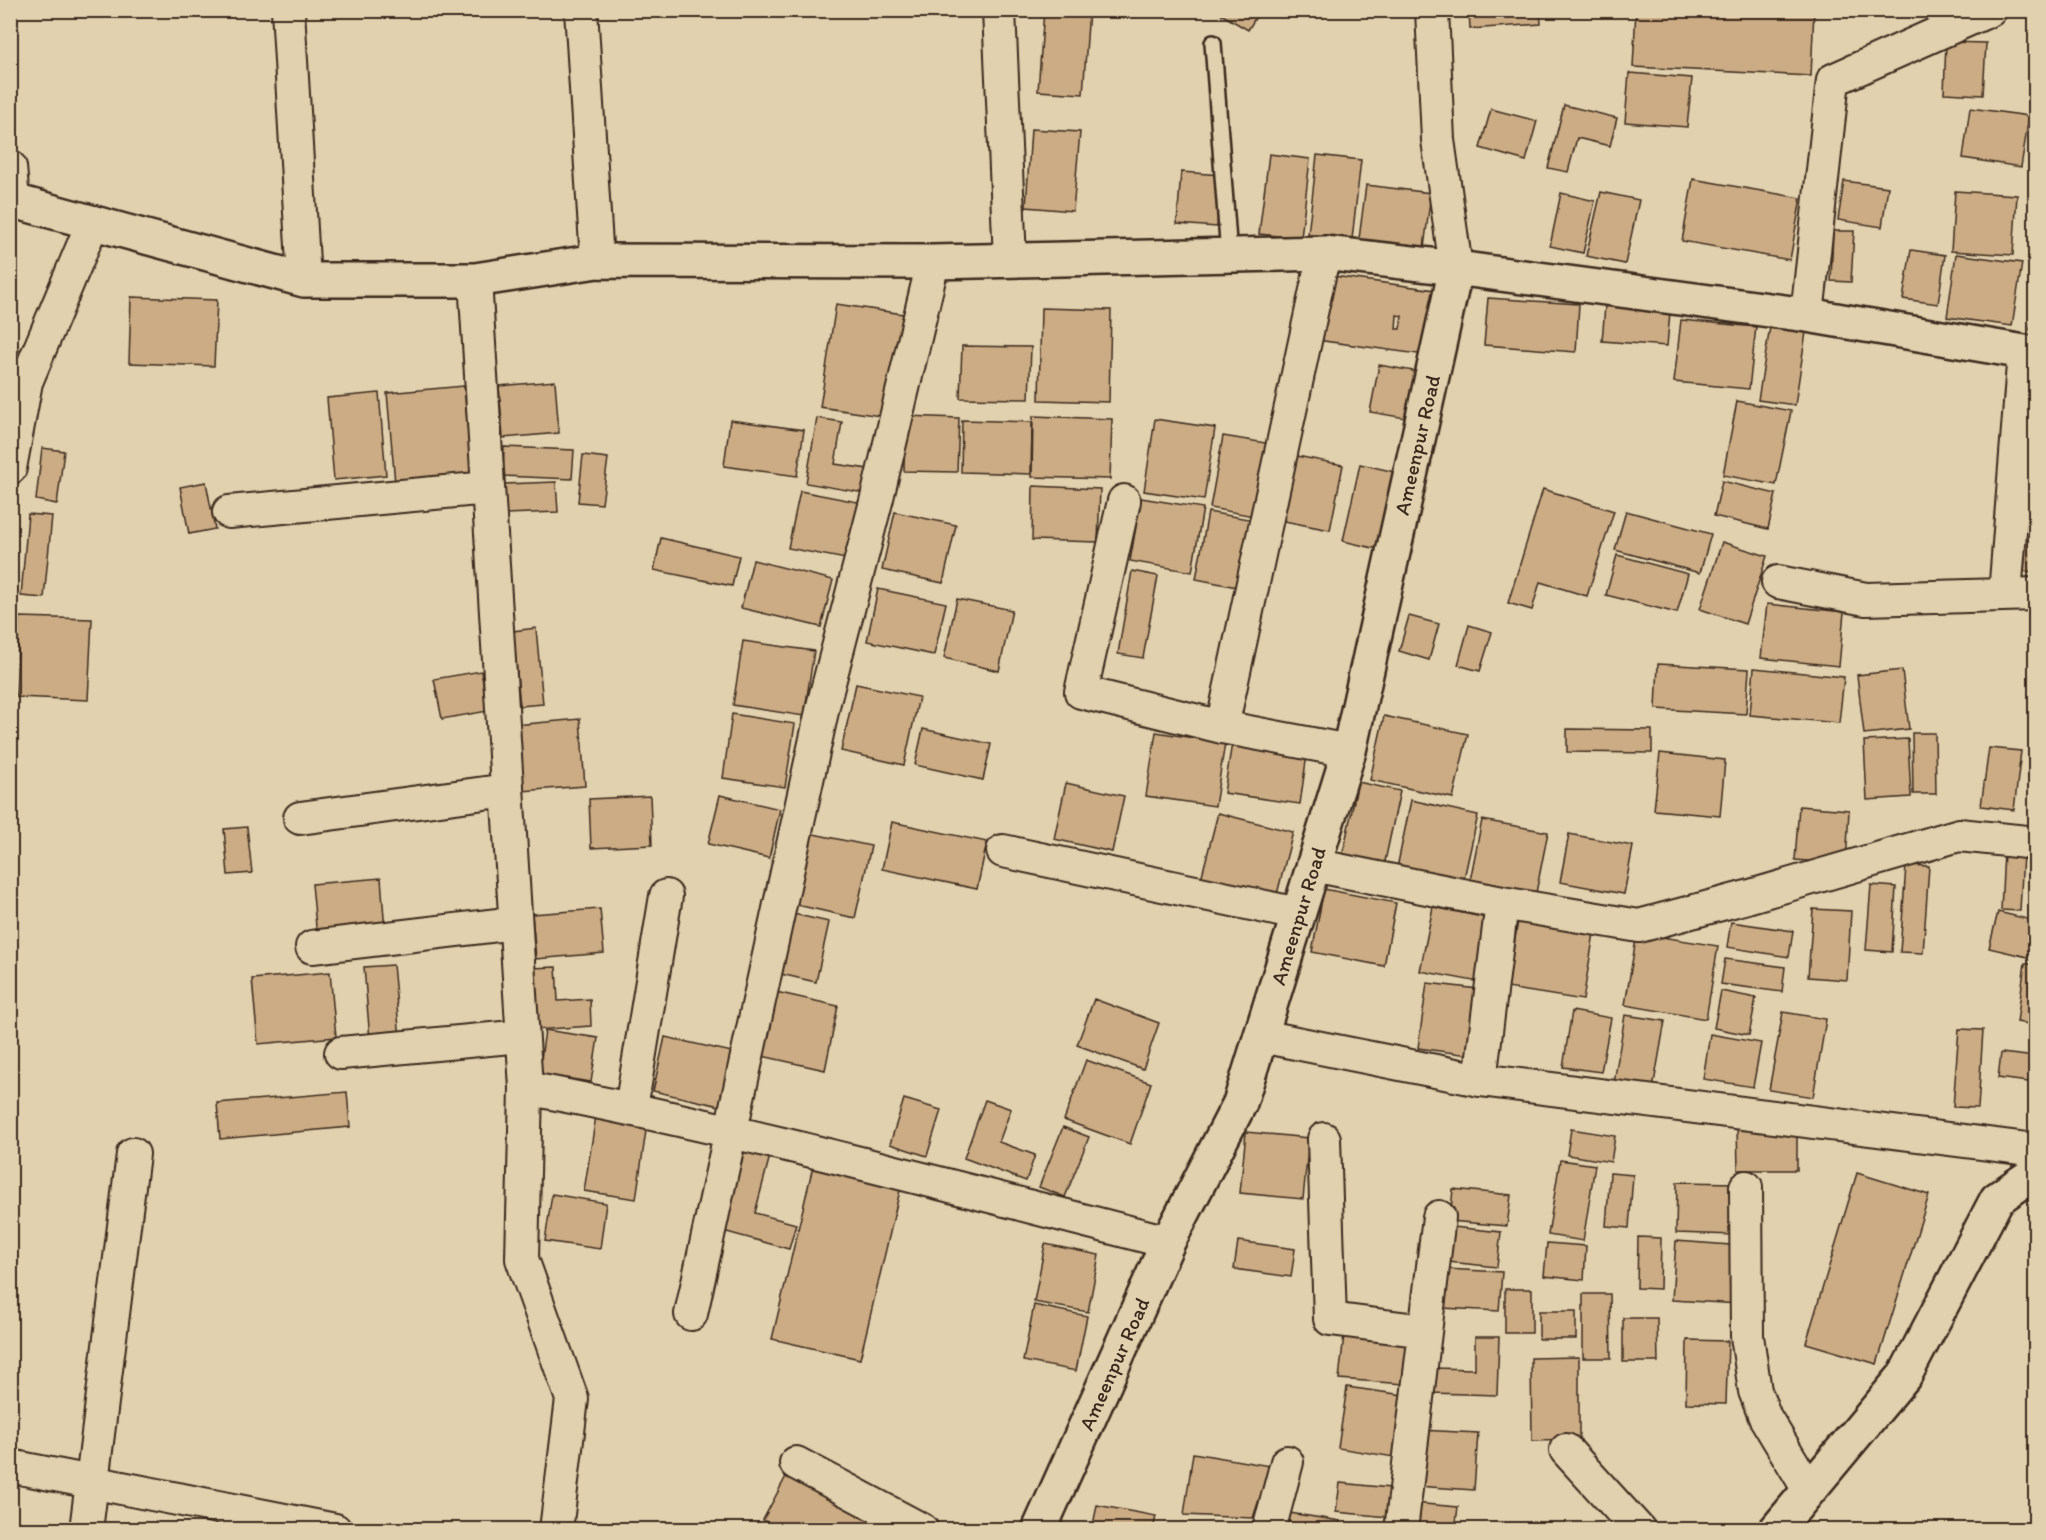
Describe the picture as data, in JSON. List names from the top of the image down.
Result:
{
  "streets": {
    "street": ["Ameenpur Road"]
  }
}
